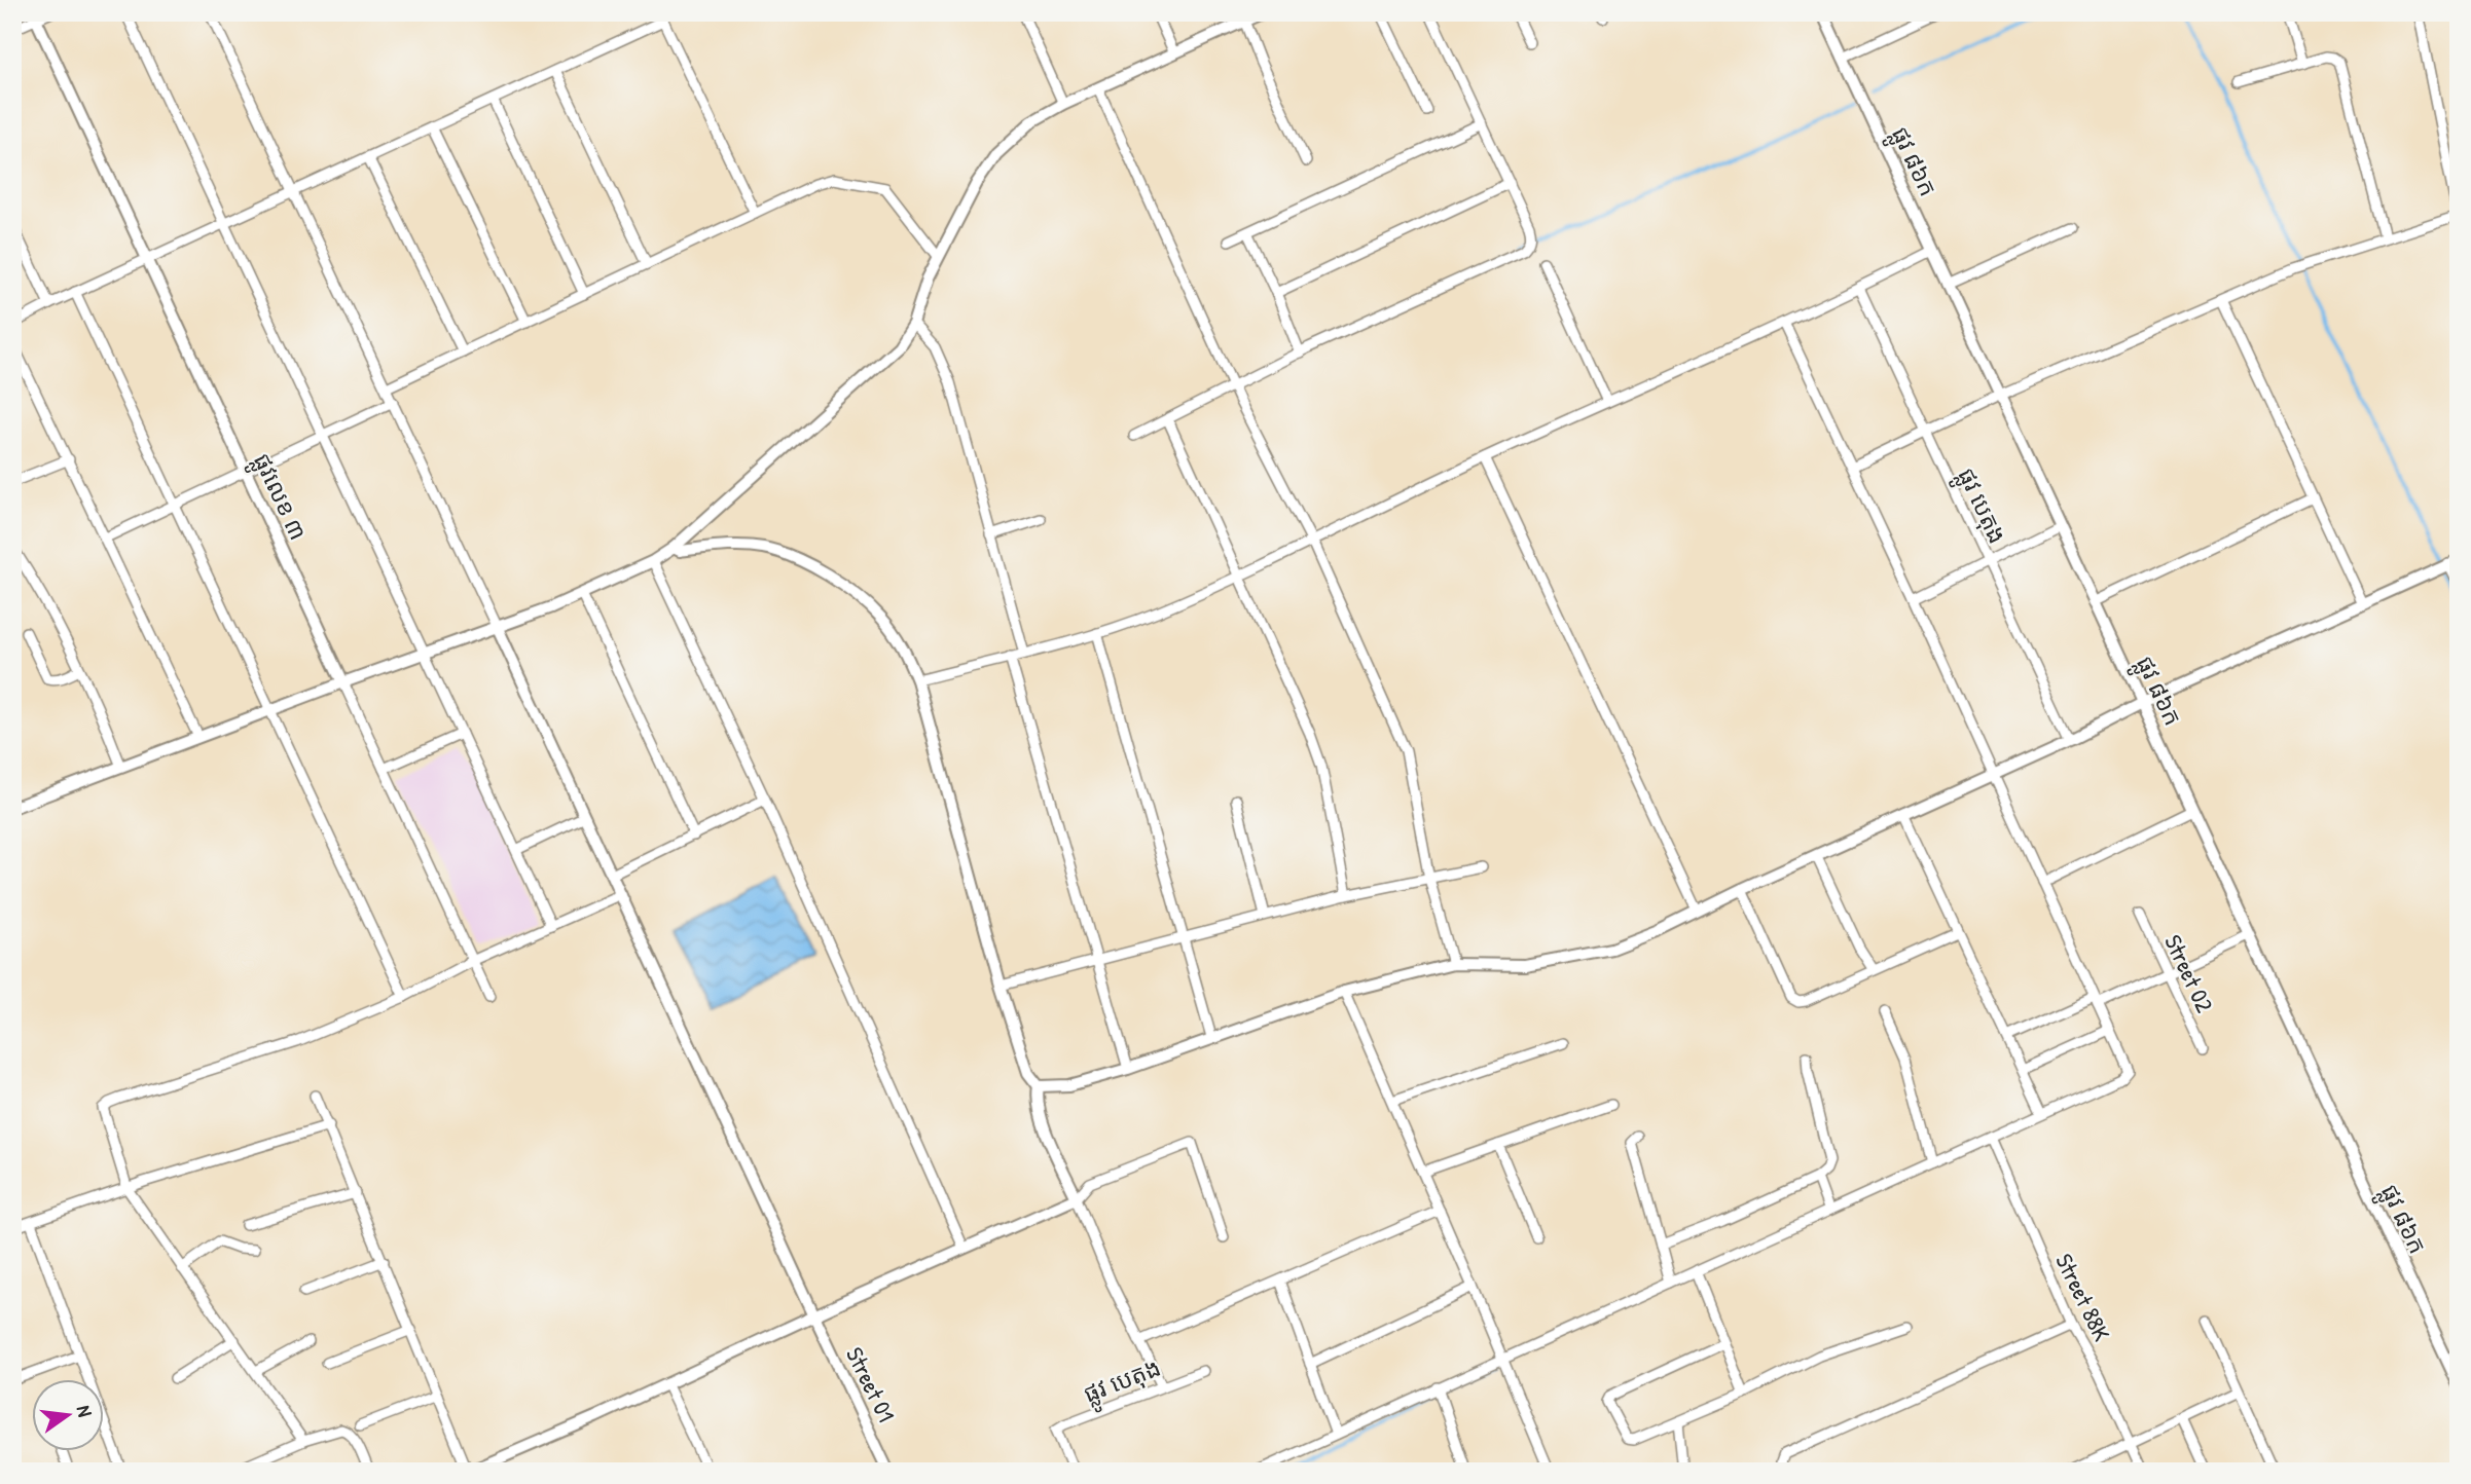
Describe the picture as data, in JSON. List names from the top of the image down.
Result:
{
  "streets": {
    "street": [
      "ផ្លូវ ៨៦ក",
      "ផ្លូវលេខ ៣",
      "ផ្លូវ បេតុង",
      "Street 02",
      "Street 88K",
      "Street 01"
    ]
  },
  "north": "right"
}
